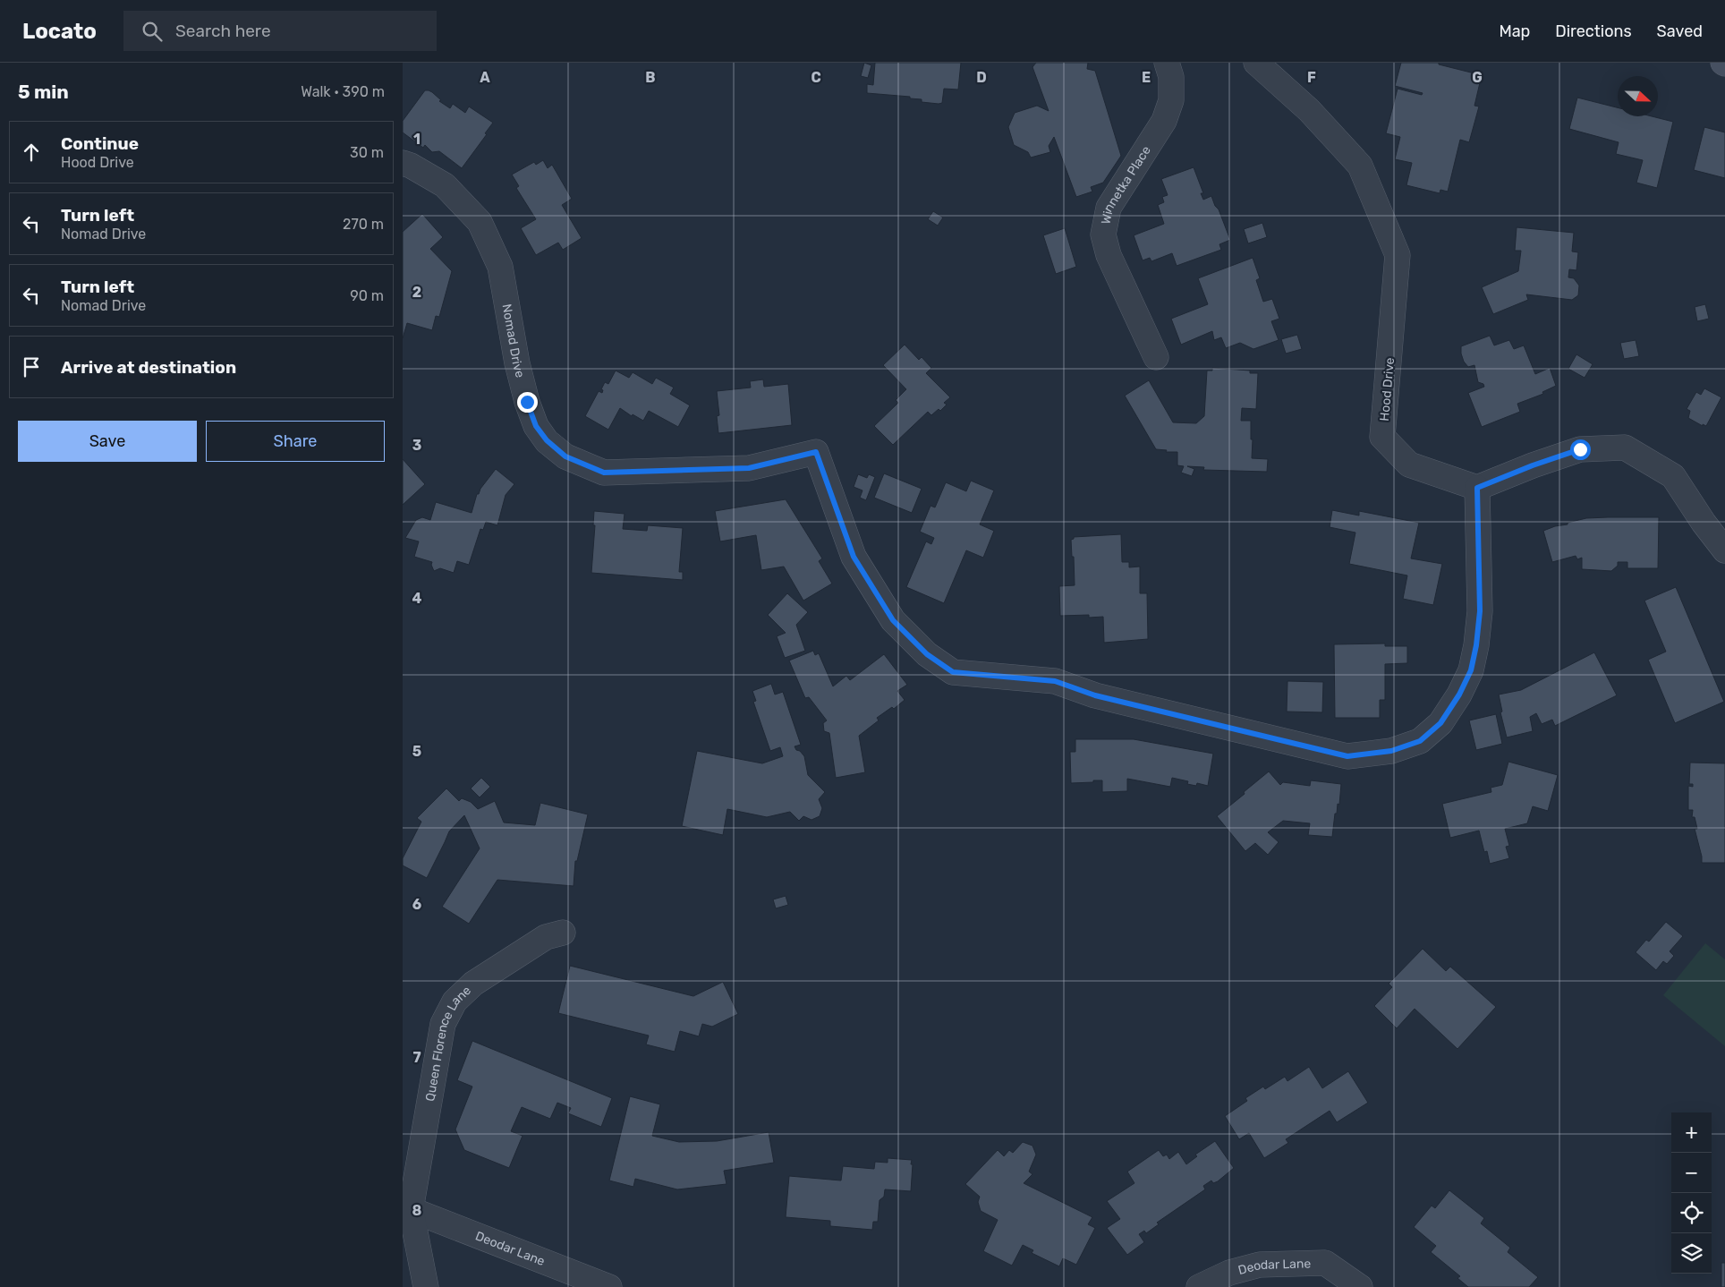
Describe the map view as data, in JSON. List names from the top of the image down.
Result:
{
  "streets": {
    "street": [
      "Winnetka Place",
      "Nomad Drive",
      "Hood Drive",
      "Queen Florence Lane",
      "Deodar Lane"
    ]
  },
  "crossings": [
    ["Nomad Drive", "Hood Drive"],
    ["Queen Florence Lane", "Deodar Lane"]
  ],
  "north": "right",
  "page": {
    "header": "Locato",
    "search": "Search here",
    "nav": ["Map", "Directions", "Saved"],
    "heading": ["5 min", "Walk · 390 m"],
    "list": [
      ["Continue", "Hood Drive", "30 m"],
      ["Turn left", "Nomad Drive", "270 m"],
      ["Turn left", "Nomad Drive", "90 m"],
      "Arrive at destination"
    ],
    "buttons": ["Save", "Share"],
    "map_buttons": ["+", "−"]
  },
  "grid": {
    "columns": [
      "A",
      "B",
      "C",
      "D",
      "E",
      "F",
      "G"
    ],
    "rows": [
      "1",
      "2",
      "3",
      "4",
      "5",
      "6",
      "7",
      "8"
    ]
  }
}
